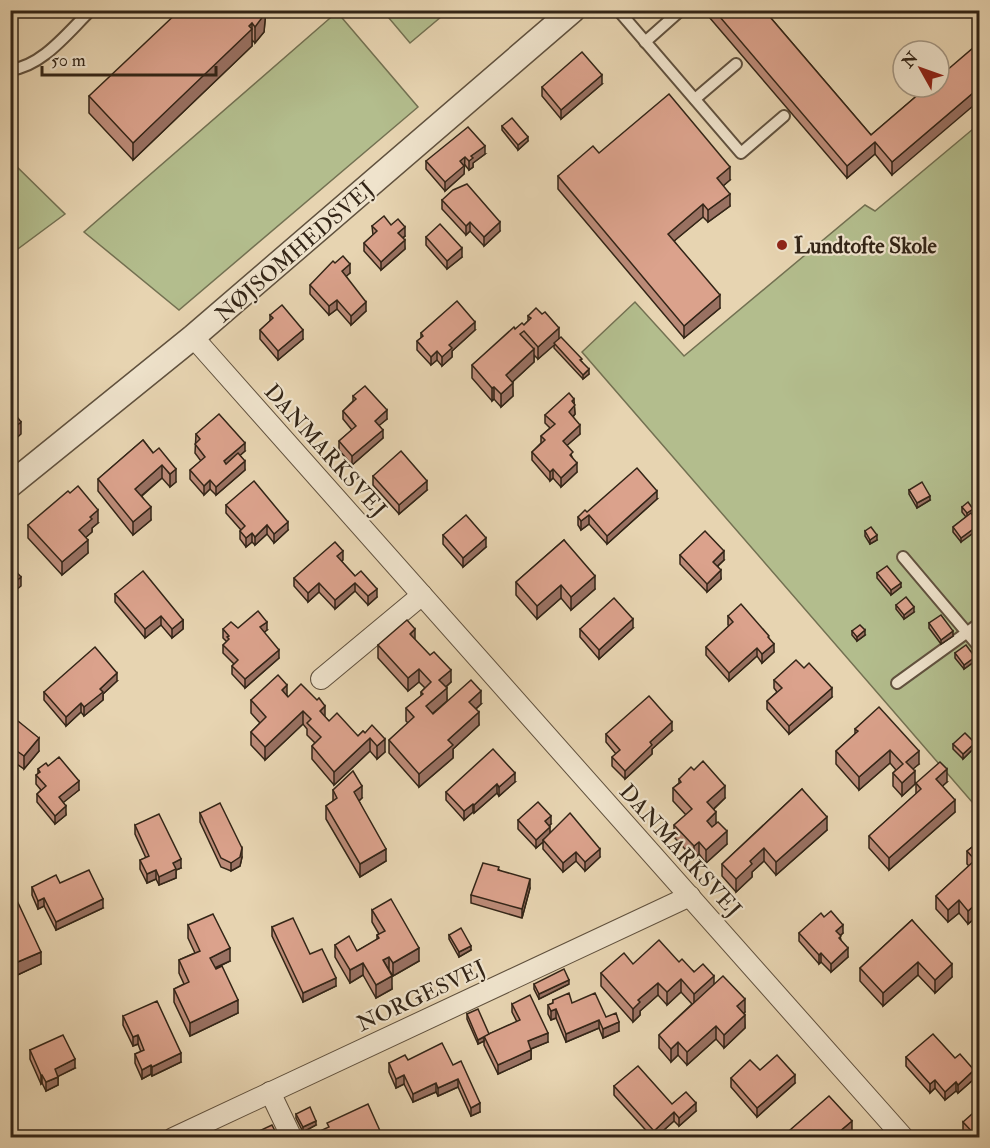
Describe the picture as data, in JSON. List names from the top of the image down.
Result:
{
  "streets": {
    "street": ["NØJSOMHEDSVEJ", "DANMARKSVEJ", "NORGESVEJ"]
  },
  "crossings": [
    ["NØJSOMHEDSVEJ", "DANMARKSVEJ"],
    ["DANMARKSVEJ", "NORGESVEJ"]
  ],
  "places": ["Lundtofte Skole"],
  "scale_bar": "50 m",
  "north": "top left"
}
